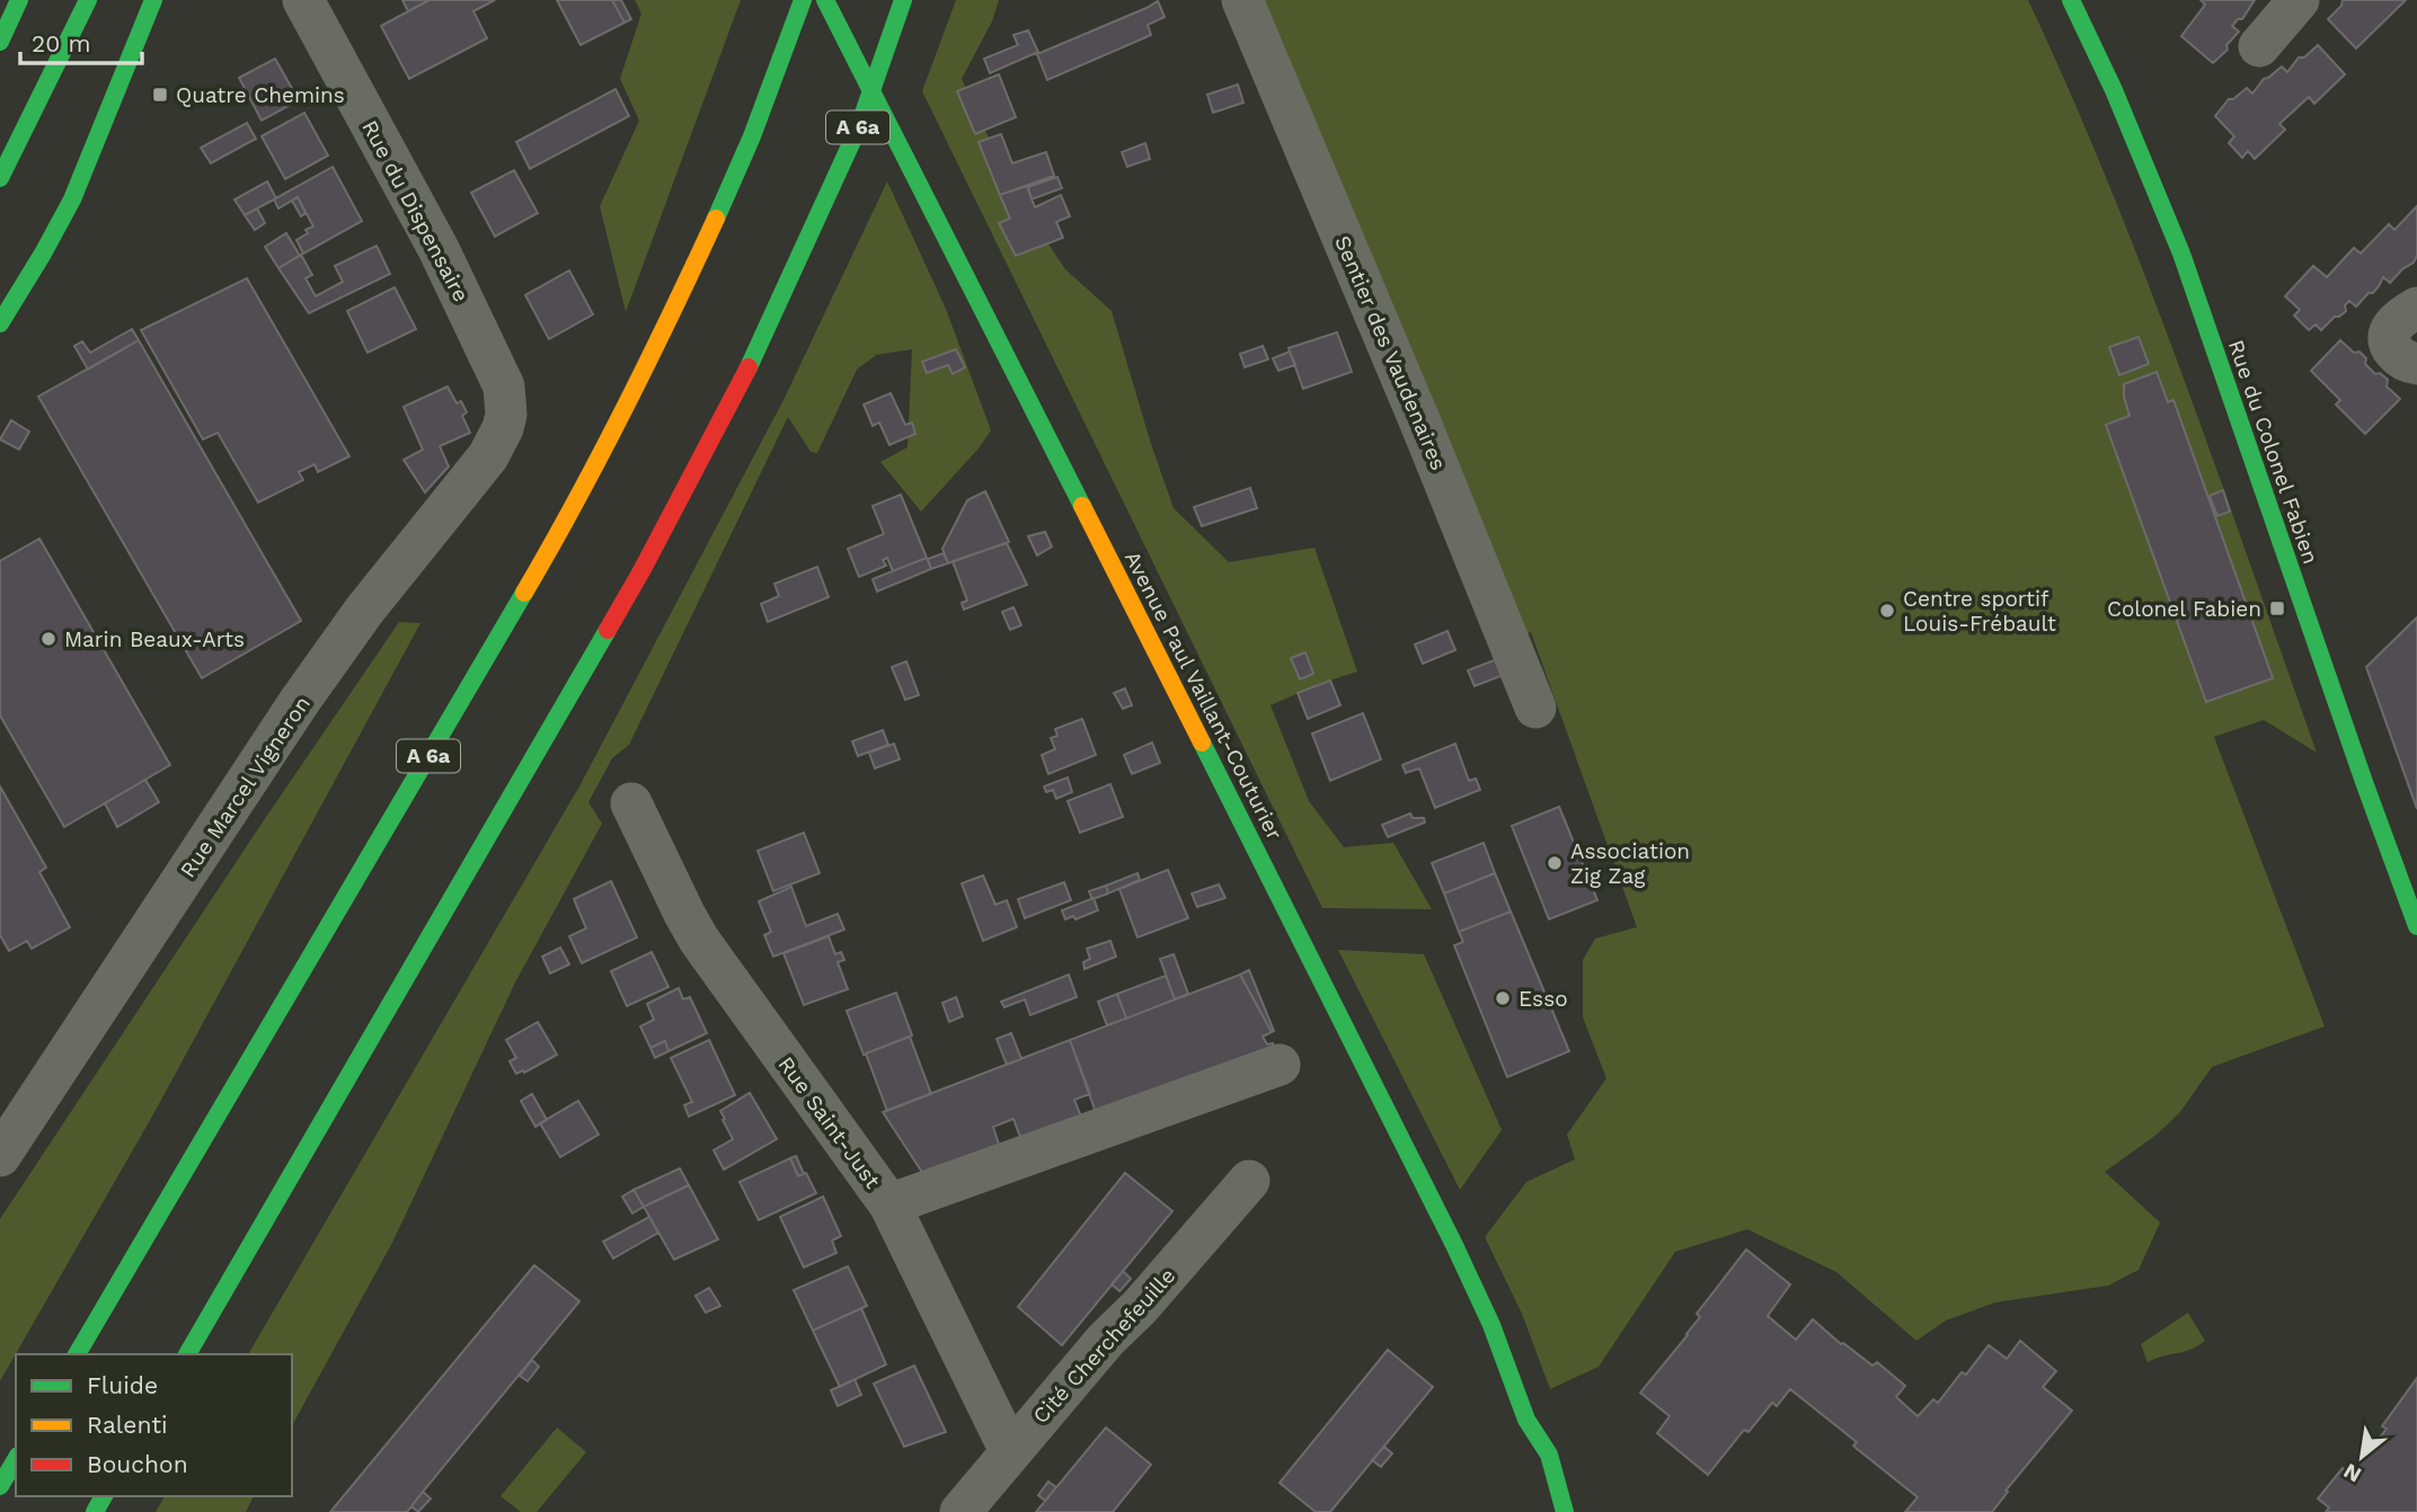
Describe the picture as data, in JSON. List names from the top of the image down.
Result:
{
  "streets": {
    "main road": ["A 6a", "Rue du Colonel Fabien", "Avenue Paul Vaillant-Couturier"],
    "street": [
      "Rue du Dispensaire",
      "Sentier des Vaudenaires",
      "Rue Marcel Vigneron",
      "Rue Saint-Just",
      "Cité Cherchefeuille"
    ]
  },
  "crossings": [
    ["Rue du Dispensaire", "Rue Marcel Vigneron"],
    ["Rue Saint-Just", "Cité Cherchefeuille"]
  ],
  "places": {
    "transit": ["Quatre Chemins", "Colonel Fabien"],
    "other": [
      "Centre sportif Louis-Frébault",
      "Marin Beaux-Arts",
      "Association Zig Zag",
      "Esso"
    ]
  },
  "legend": ["Fluide", "Ralenti", "Bouchon"],
  "scale_bar": "20 m",
  "north": "bottom left"
}
